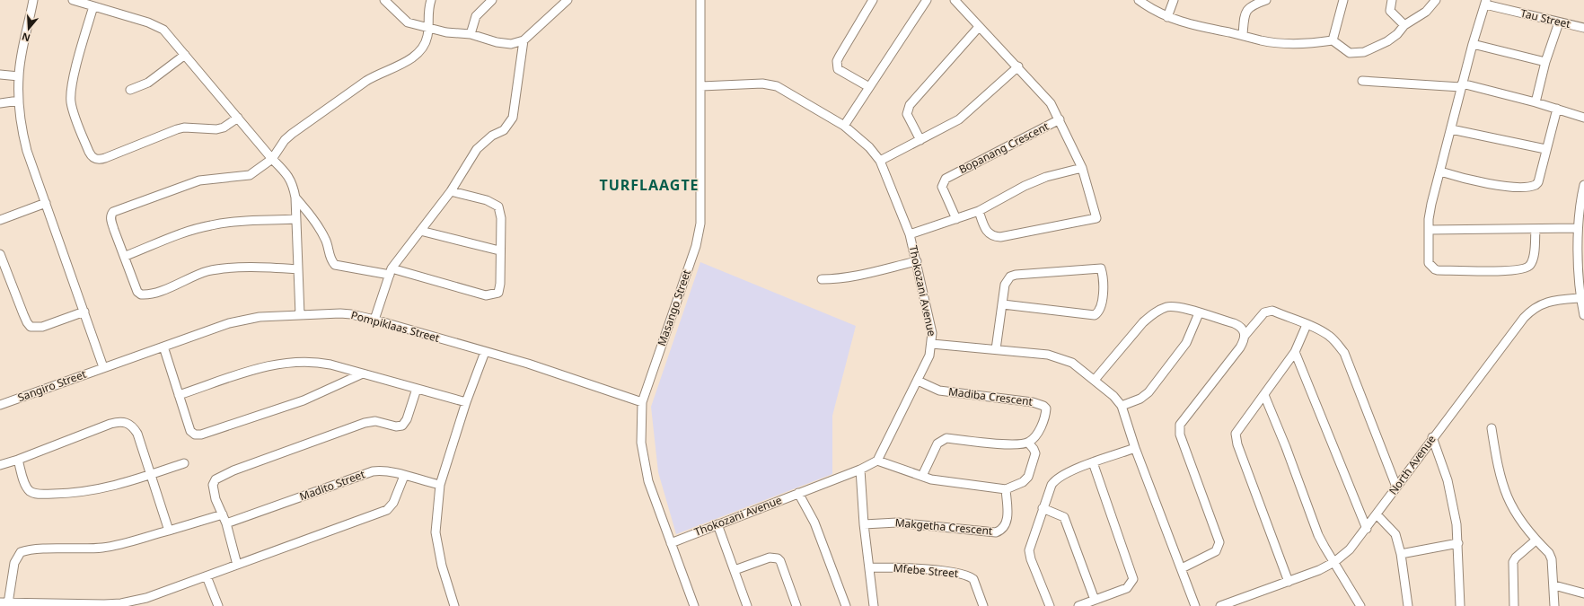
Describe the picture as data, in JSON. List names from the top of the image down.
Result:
{
  "streets": {
    "street": [
      "Tau Street",
      "Bopanang Crescent",
      "Thokozani Avenue",
      "Masango Street",
      "Pompiklaas Street",
      "Sangiro Street",
      "Madiba Crescent",
      "North Avenue",
      "Madito Street",
      "Makgetha Crescent",
      "Mfebe Street"
    ]
  },
  "crossings": [
    ["Thokozani Avenue", "Masango Street"],
    ["Thokozani Avenue", "Madiba Crescent"],
    ["Masango Street", "Pompiklaas Street"],
    ["Pompiklaas Street", "Sangiro Street"]
  ],
  "districts": ["TURFLAAGTE"],
  "north": "bottom"
}
